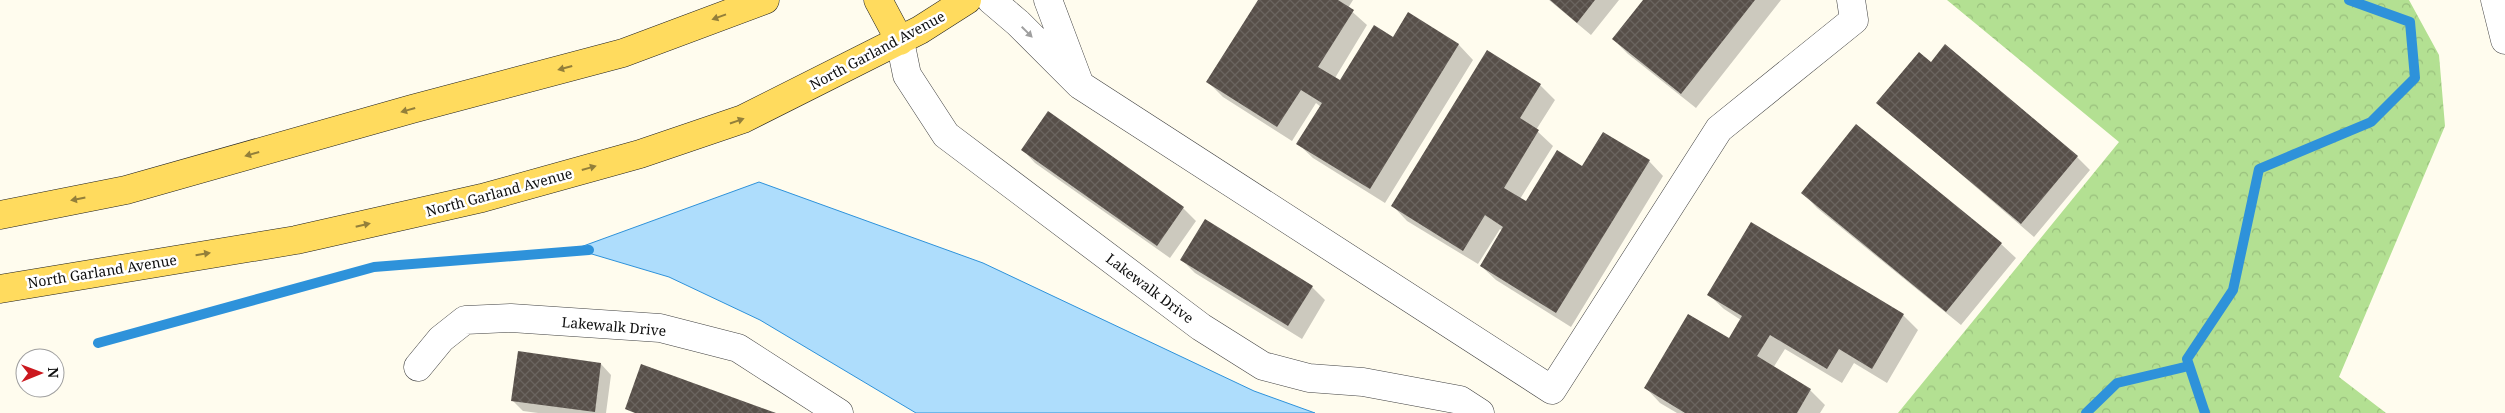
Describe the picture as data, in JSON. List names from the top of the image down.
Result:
{
  "streets": {
    "main road": ["North Garland Avenue"],
    "street": ["Lakewalk Drive"]
  },
  "crossings": [
    ["North Garland Avenue", "Lakewalk Drive"]
  ],
  "north": "right"
}
